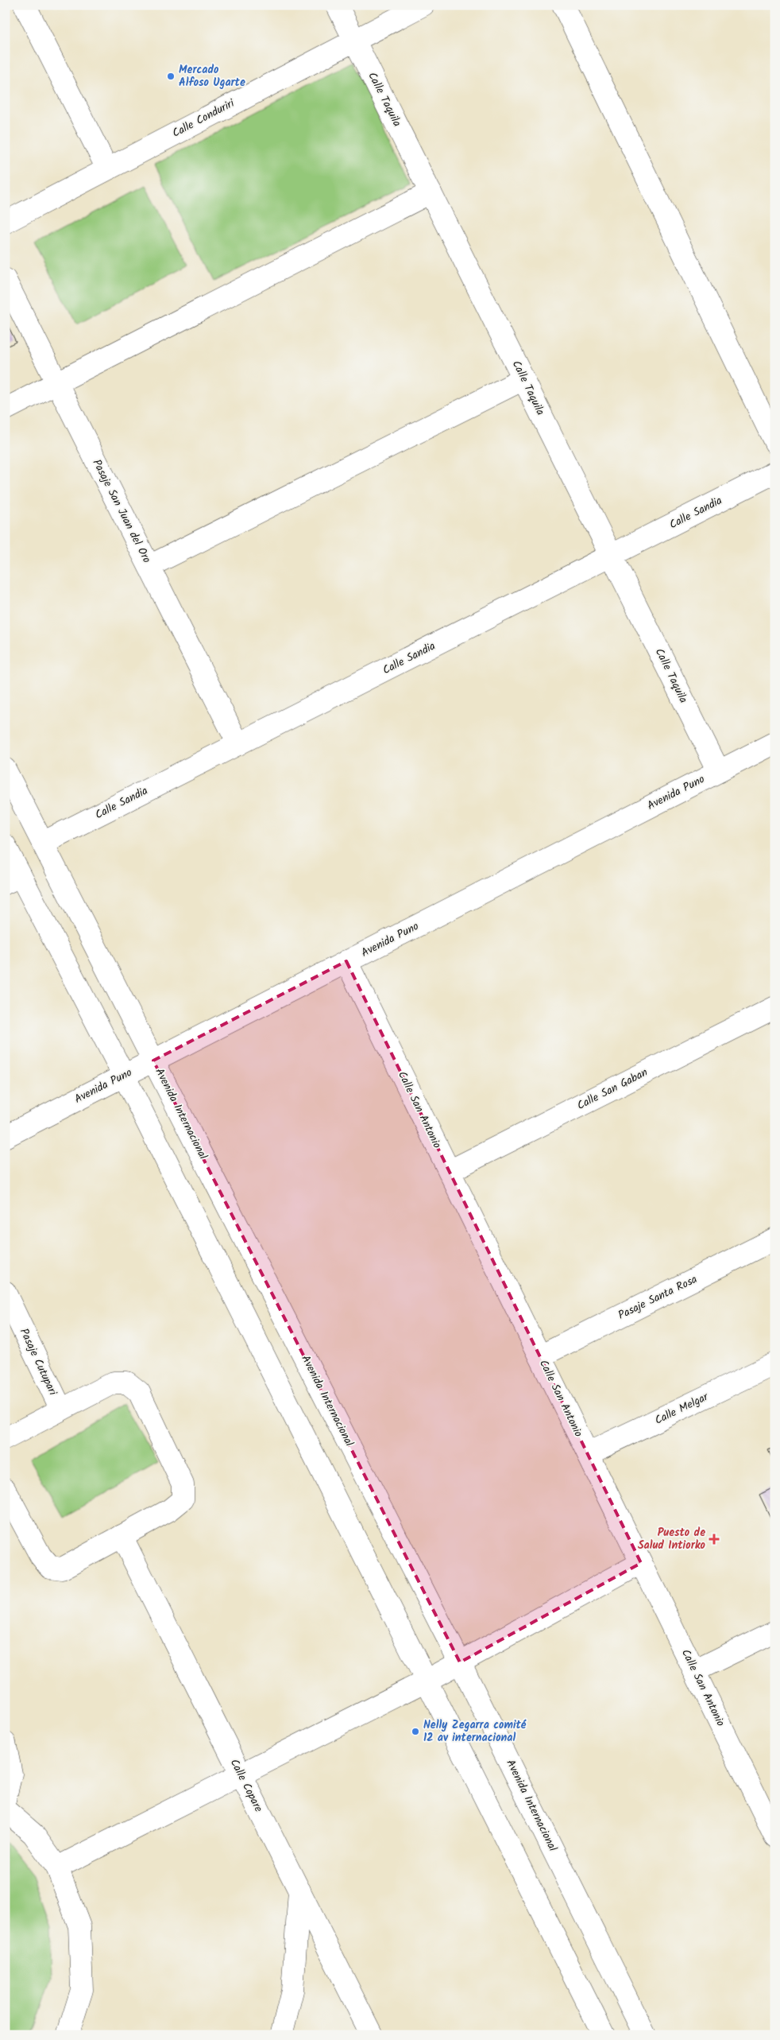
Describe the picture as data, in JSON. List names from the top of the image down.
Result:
{
  "streets": {
    "street": [
      "Calle Taquila",
      "Calle Conduriri",
      "Pasaje San Juan del Oro",
      "Calle Sandia",
      "Avenida Puno",
      "Calle San Gaban",
      "Calle San Antonio",
      "Avenida Internacional",
      "Pasaje Santa Rosa",
      "Pasaje Cutupari",
      "Calle Melgar",
      "Calle Copare"
    ]
  },
  "crossings": [
    ["Calle Taquila", "Calle Conduriri"],
    ["Calle Taquila", "Calle Sandia"],
    ["Calle Taquila", "Avenida Puno"],
    ["Pasaje San Juan del Oro", "Calle Sandia"],
    ["Calle Sandia", "Avenida Internacional"],
    ["Avenida Puno", "Calle San Antonio"],
    ["Avenida Puno", "Avenida Internacional"],
    ["Calle San Gaban", "Calle San Antonio"],
    ["Calle San Antonio", "Pasaje Santa Rosa"],
    ["Calle San Antonio", "Calle Melgar"]
  ],
  "places": {
    "other": ["Mercado Alfoso Ugarte", "Nelly Zegarra comité 12 av internacional"],
    "health": ["Puesto de Salud Intiorko"]
  }
}
